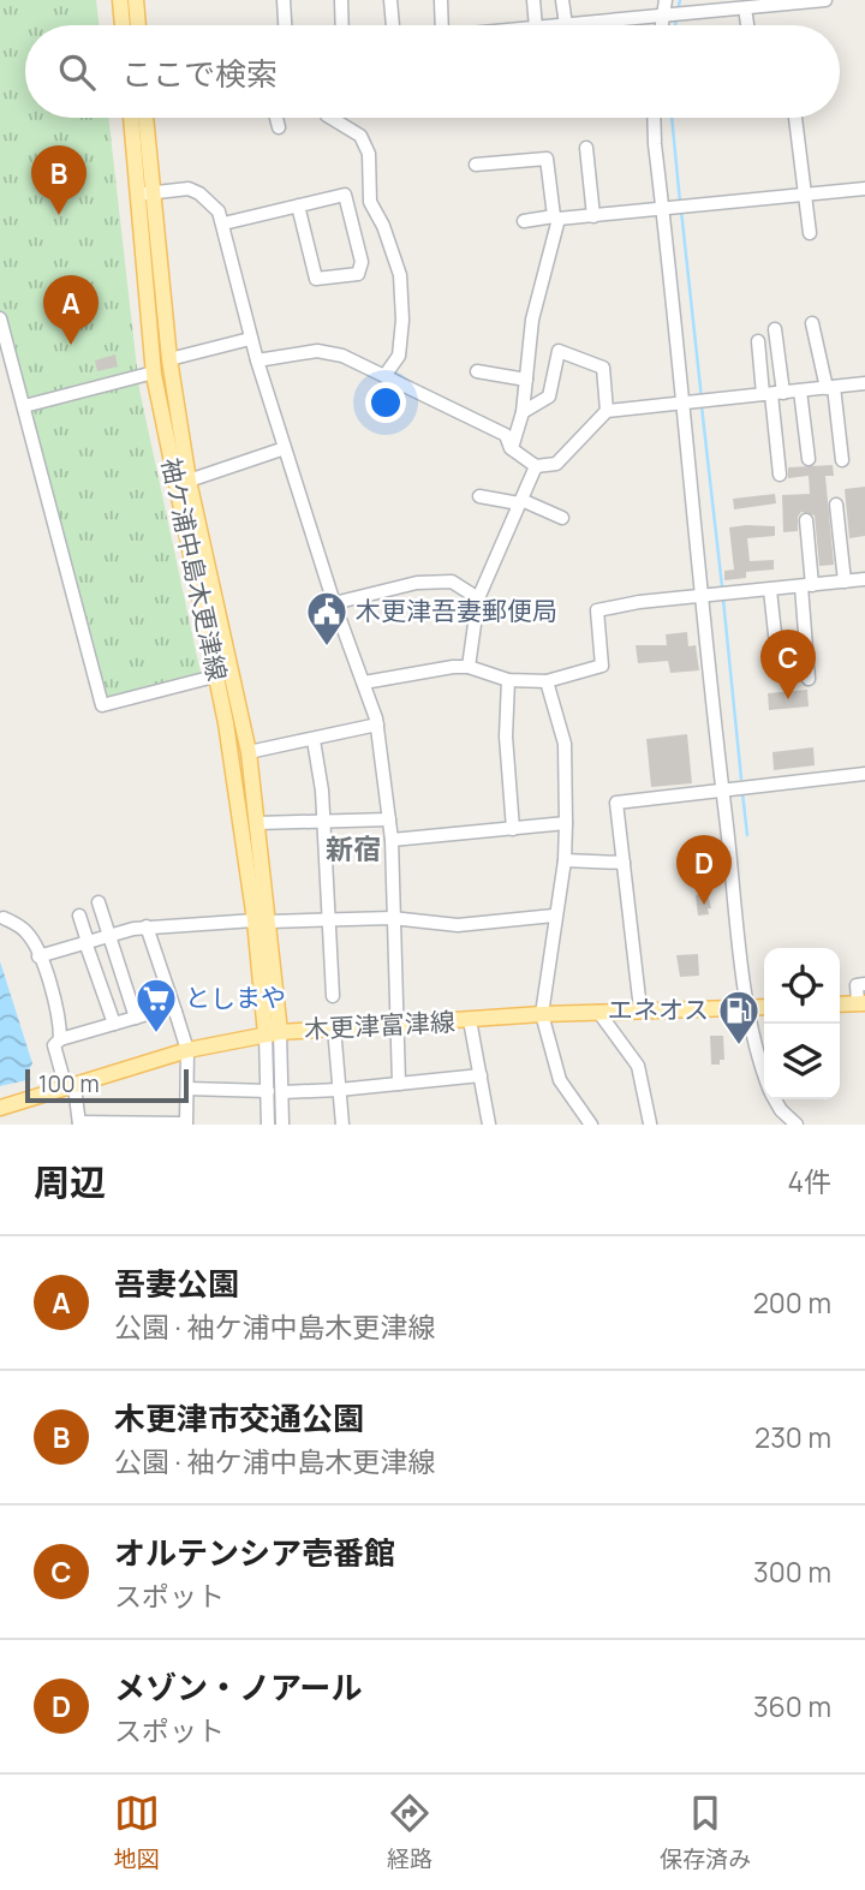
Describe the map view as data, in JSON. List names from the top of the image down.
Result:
{
  "streets": {
    "main road": ["袖ケ浦中島木更津線", "木更津富津線"]
  },
  "crossings": [
    ["袖ケ浦中島木更津線", "木更津富津線"]
  ],
  "districts": ["新宿"],
  "places": {
    "public building": ["木更津吾妻郵便局"],
    "supermarket": ["としまや"],
    "fuel station": ["エネオス"]
  },
  "scale_bar": "100 m",
  "page": {
    "search": "ここで検索",
    "pins": [
      "B",
      "A",
      "C",
      "D"
    ],
    "scale": "100 m",
    "heading": ["周辺", "4件"],
    "list": [
      {
        "mark": "A",
        "name": "吾妻公園",
        "note": "公園 · 袖ケ浦中島木更津線",
        "value": "200 m"
      },
      {
        "mark": "B",
        "name": "木更津市交通公園",
        "note": "公園 · 袖ケ浦中島木更津線",
        "value": "230 m"
      },
      {
        "mark": "C",
        "name": "オルテンシア壱番館",
        "note": "スポット",
        "value": "300 m"
      },
      {
        "mark": "D",
        "name": "メゾン・ノアール",
        "note": "スポット",
        "value": "360 m"
      }
    ],
    "nav": ["地図", "経路", "保存済み"]
  }
}
